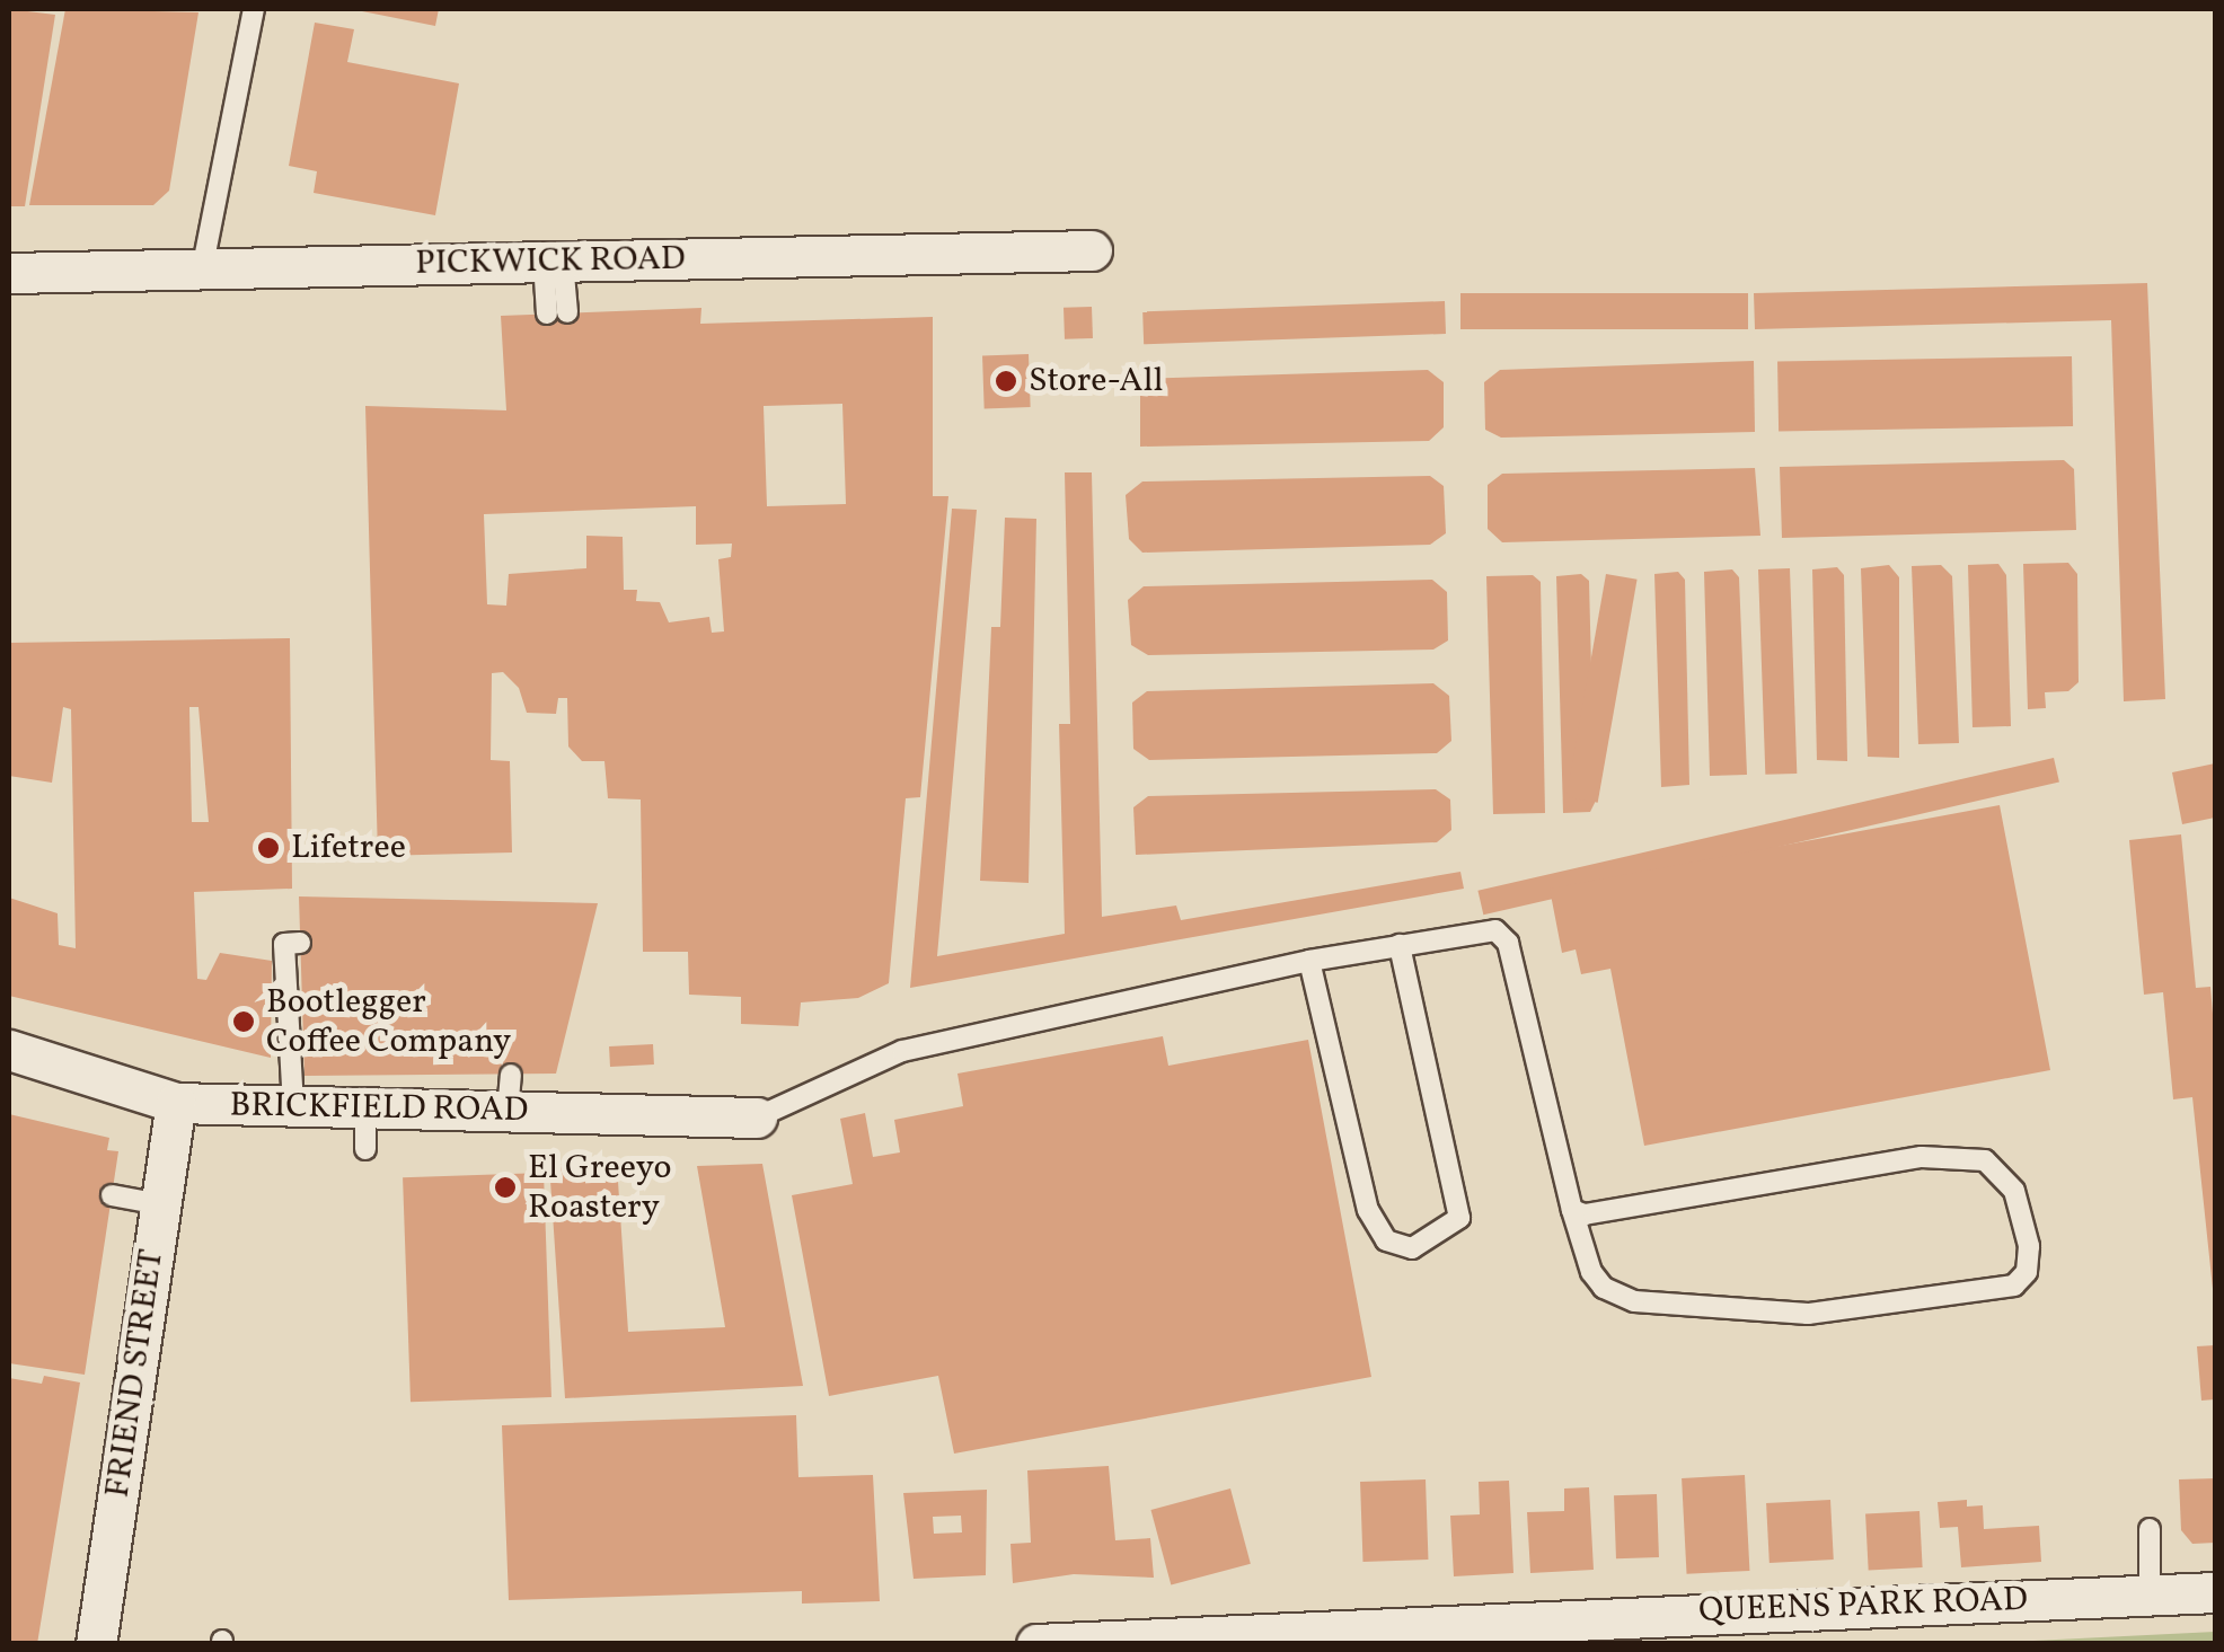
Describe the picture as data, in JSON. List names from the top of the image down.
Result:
{
  "streets": {
    "street": [
      "PICKWICK ROAD",
      "BRICKFIELD ROAD",
      "FRIEND STREET",
      "QUEENS PARK ROAD"
    ]
  },
  "crossings": [
    ["BRICKFIELD ROAD", "FRIEND STREET"]
  ],
  "places": [
    "Store-All",
    "Lifetree",
    "Bootlegger Coffee Company",
    "El Greeyo Roastery"
  ]
}
